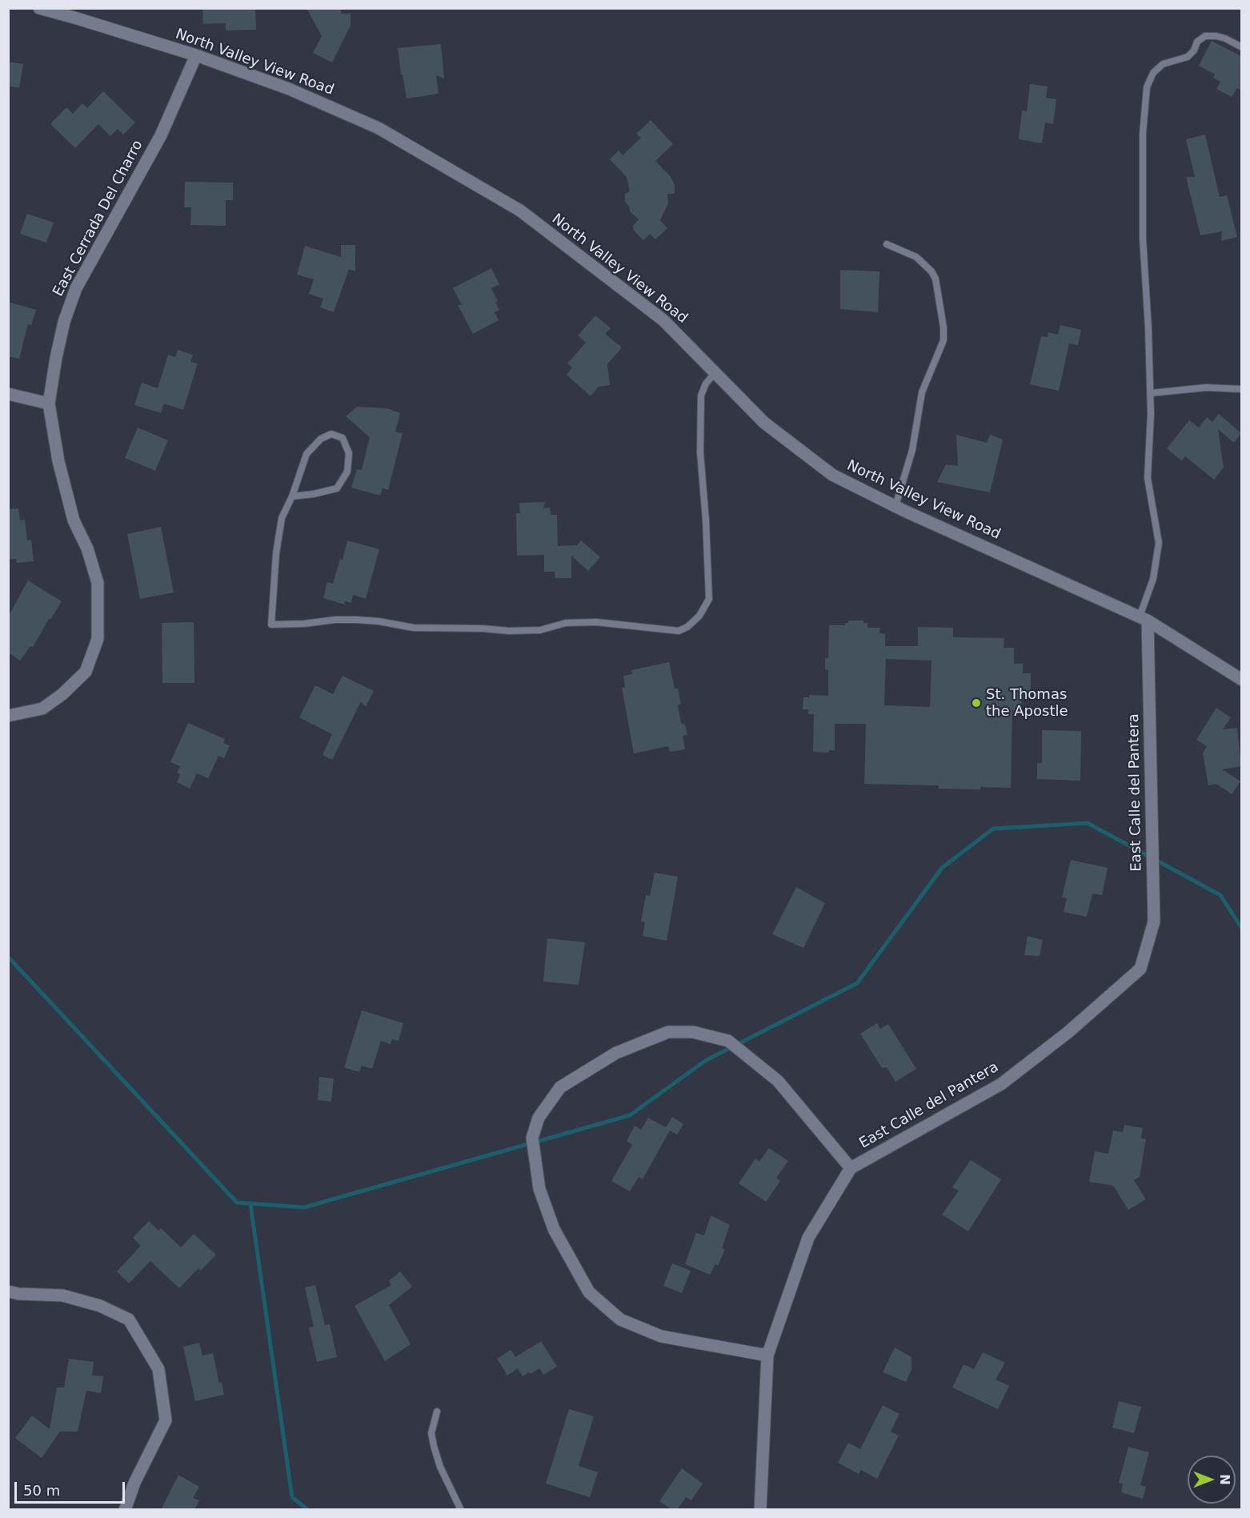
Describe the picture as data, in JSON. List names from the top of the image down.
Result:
{
  "streets": {
    "street": ["North Valley View Road", "East Cerrada Del Charro", "East Calle del Pantera"]
  },
  "crossings": [
    ["North Valley View Road", "East Cerrada Del Charro"],
    ["North Valley View Road", "East Calle del Pantera"]
  ],
  "places": ["St. Thomas the Apostle"],
  "scale_bar": "50 m",
  "north": "right"
}
